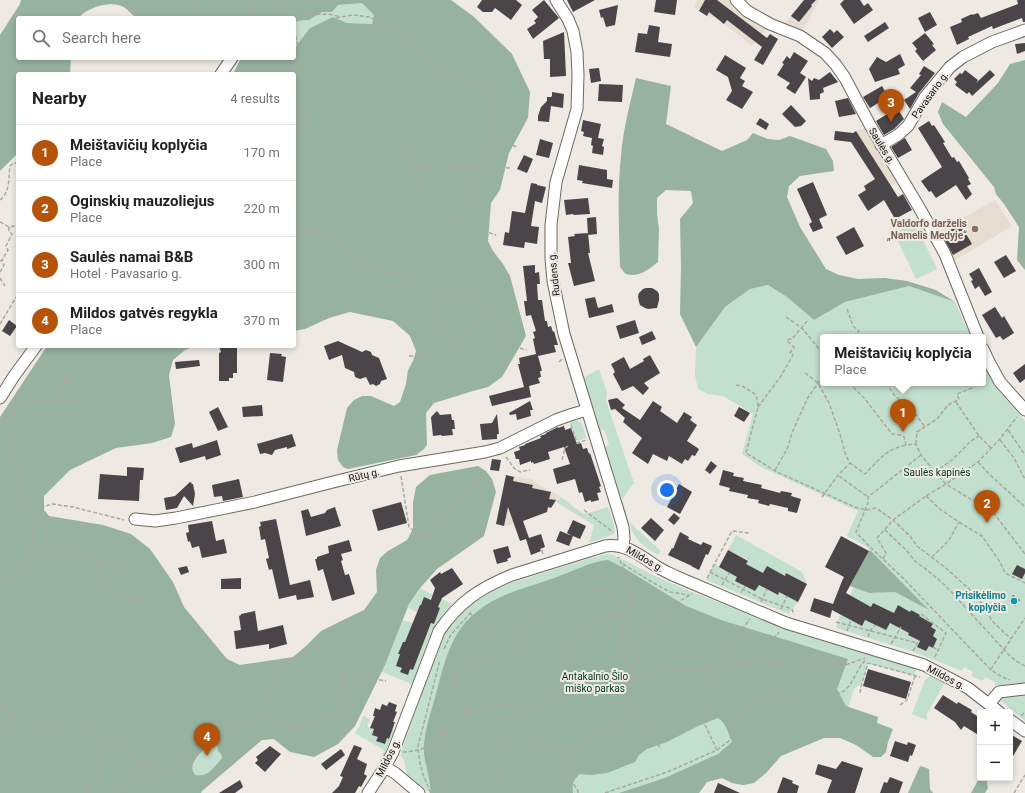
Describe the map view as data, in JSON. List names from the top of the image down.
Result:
{
  "streets": {
    "street": [
      "Pavasario g.",
      "Saulės g.",
      "Rudens g.",
      "Rūtų g.",
      "Mildos g."
    ]
  },
  "crossings": [
    ["Pavasario g.", "Saulės g."],
    ["Rudens g.", "Rūtų g."],
    ["Rudens g.", "Mildos g."]
  ],
  "parks": ["Saulės kapinės", "Antakalnio Šilo miško parkas"],
  "places": ["Valdorfo darželis „Namelis Medyje“", "Prisikėlimo koplyčia"],
  "page": {
    "search": "Search here",
    "heading": ["Nearby", "4 results"],
    "pins": [
      "3",
      "1",
      "2",
      "4"
    ],
    "list": [
      {
        "mark": "1",
        "name": "Meištavičių koplyčia",
        "note": "Place",
        "value": "170 m"
      },
      {
        "mark": "2",
        "name": "Oginskių mauzoliejus",
        "note": "Place",
        "value": "220 m"
      },
      {
        "mark": "3",
        "name": "Saulės namai B&B",
        "note": "Hotel · Pavasario g.",
        "value": "300 m"
      },
      {
        "mark": "4",
        "name": "Mildos gatvės regykla",
        "note": "Place",
        "value": "370 m"
      }
    ],
    "popup": ["Meištavičių koplyčia", "Place"],
    "map_buttons": ["+", "−"]
  }
}
